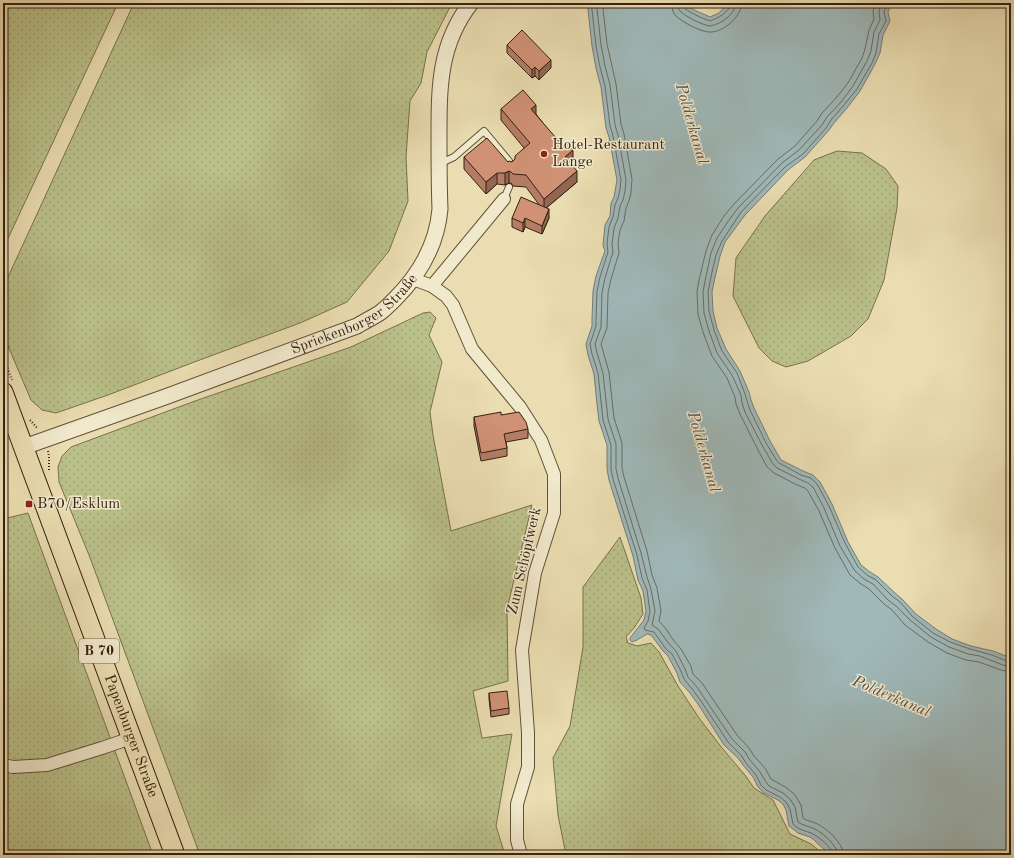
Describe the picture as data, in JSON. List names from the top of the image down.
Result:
{
  "streets": {
    "main road": ["B 70", "Papenburger Straße"],
    "street": ["Spriekenborger Straße", "Zum Schöpfwerk"]
  },
  "crossings": [
    ["Spriekenborger Straße", "Zum Schöpfwerk"],
    ["Spriekenborger Straße", "Papenburger Straße"]
  ],
  "water": ["Polderkanal"],
  "places": {
    "other": ["Hotel-Restaurant Lange"],
    "transit": ["B70/Esklum"]
  }
}
